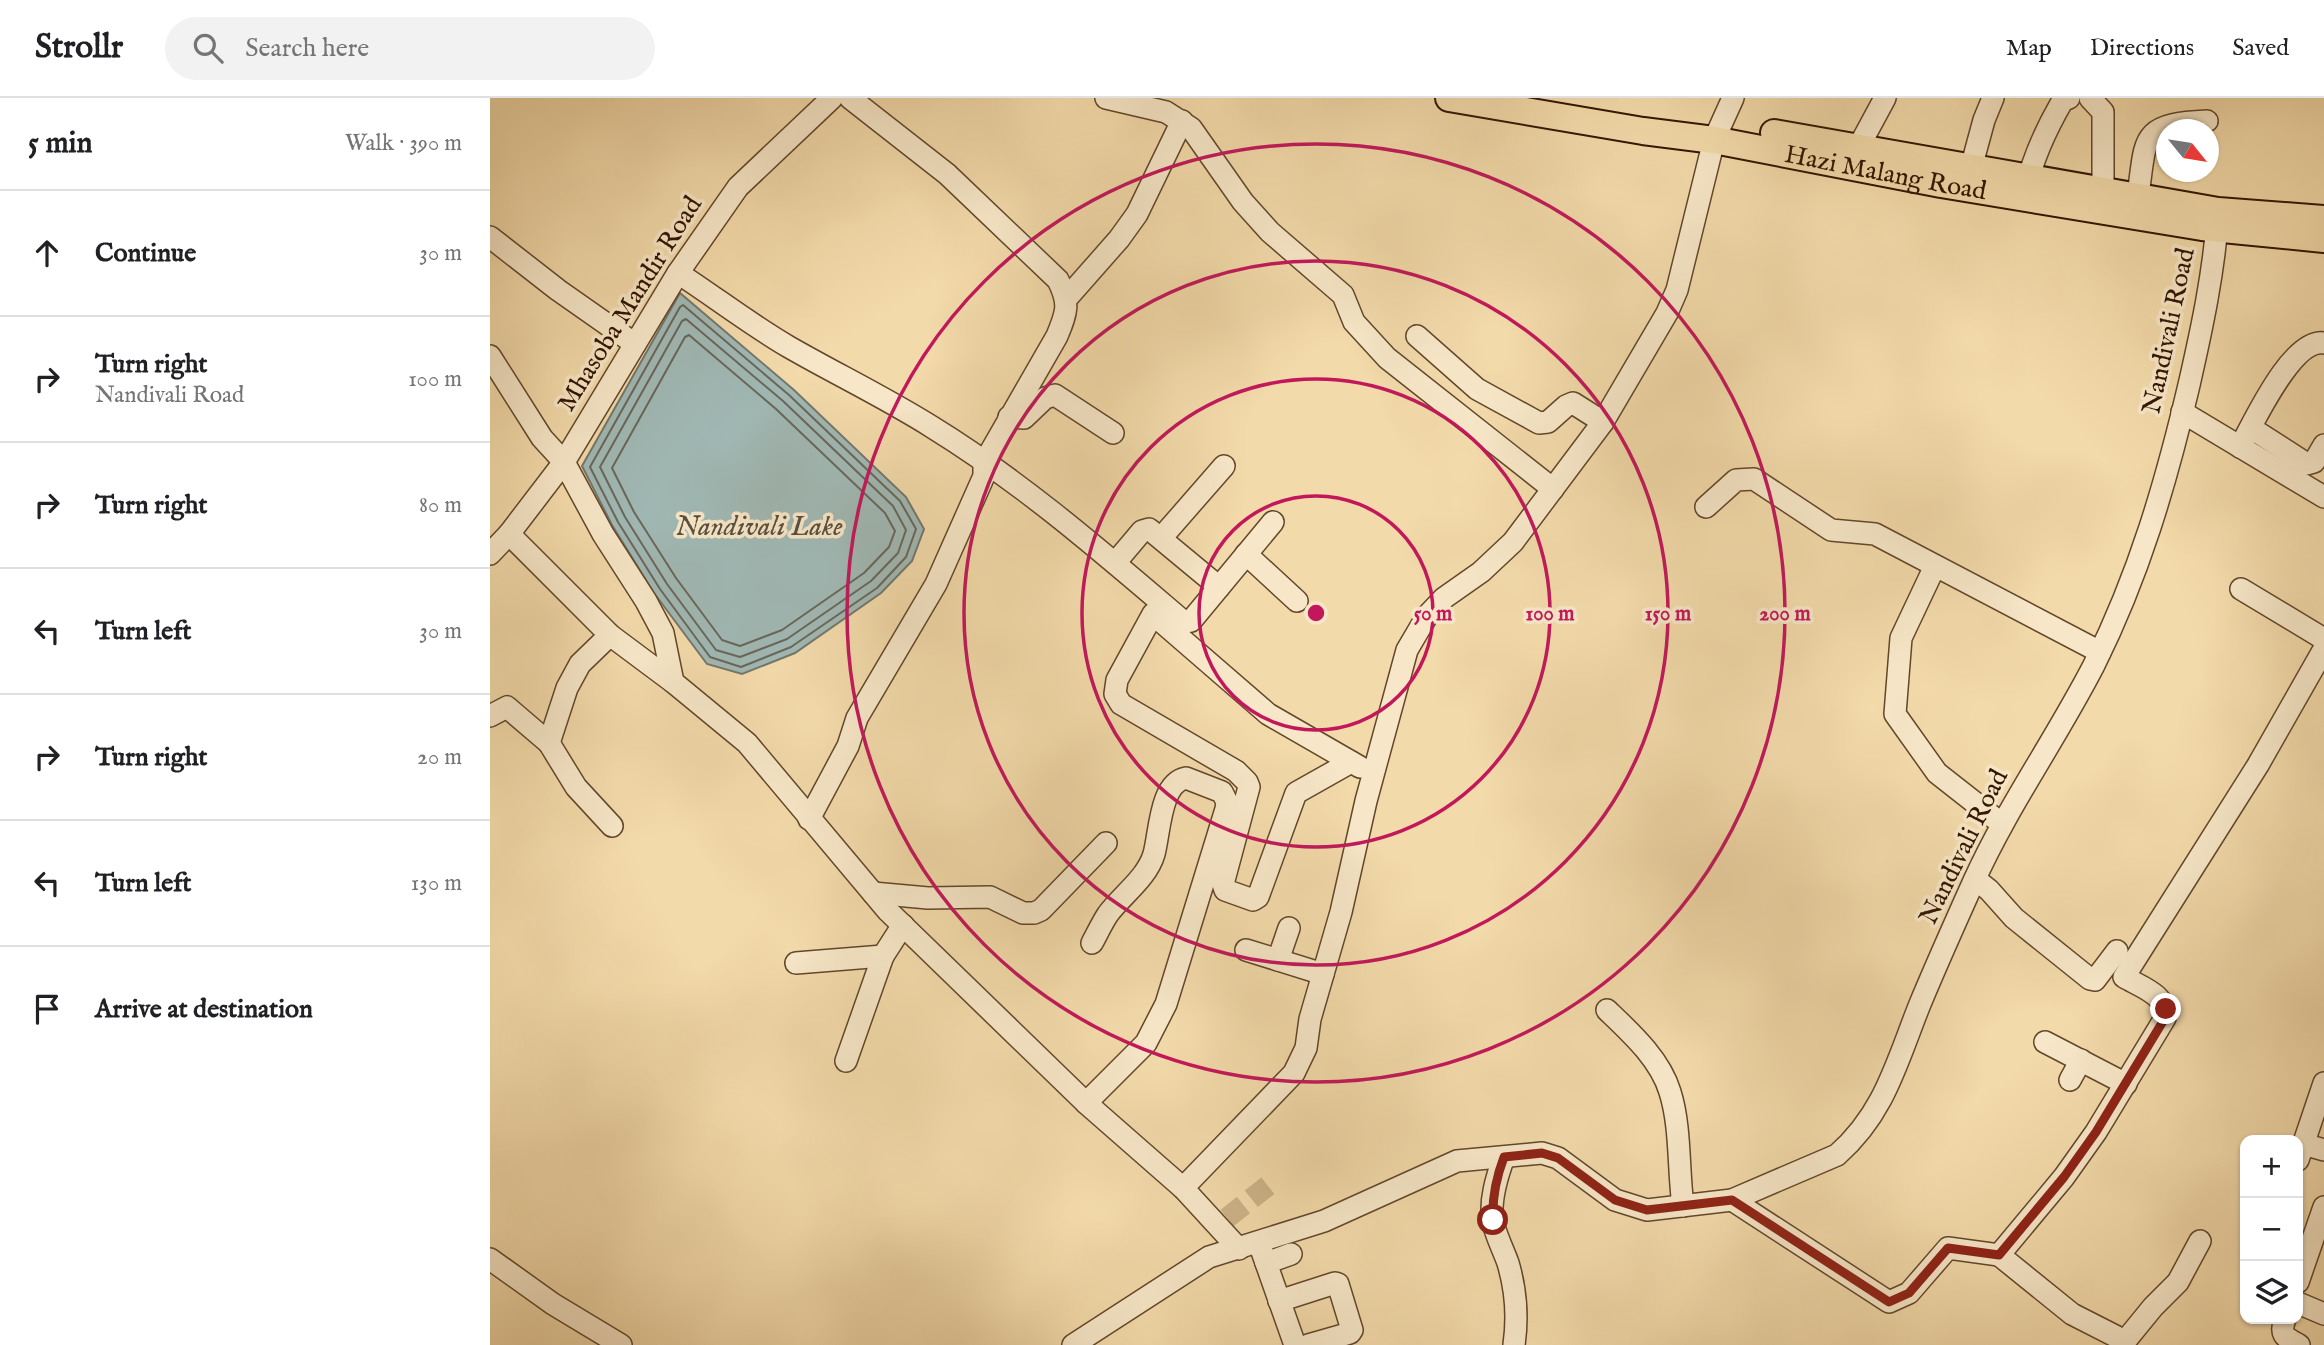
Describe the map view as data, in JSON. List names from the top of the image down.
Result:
{
  "streets": {
    "main road": ["Hazi Malang Road"],
    "street": ["Mhasoba Mandir Road", "Nandivali Road"]
  },
  "crossings": [
    ["Hazi Malang Road", "Nandivali Road"]
  ],
  "water": ["Nandivali Lake"],
  "north": "bottom right",
  "page": {
    "header": "Strollr",
    "search": "Search here",
    "nav": ["Map", "Directions", "Saved"],
    "heading": ["5 min", "Walk · 390 m"],
    "list": [
      ["Continue", "30 m"],
      ["Turn right", "Nandivali Road", "100 m"],
      ["Turn right", "80 m"],
      ["Turn left", "30 m"],
      ["Turn right", "20 m"],
      ["Turn left", "130 m"],
      "Arrive at destination"
    ],
    "map_buttons": ["+", "−"]
  },
  "rings": [
    "50 m",
    "100 m",
    "150 m",
    "200 m"
  ]
}
